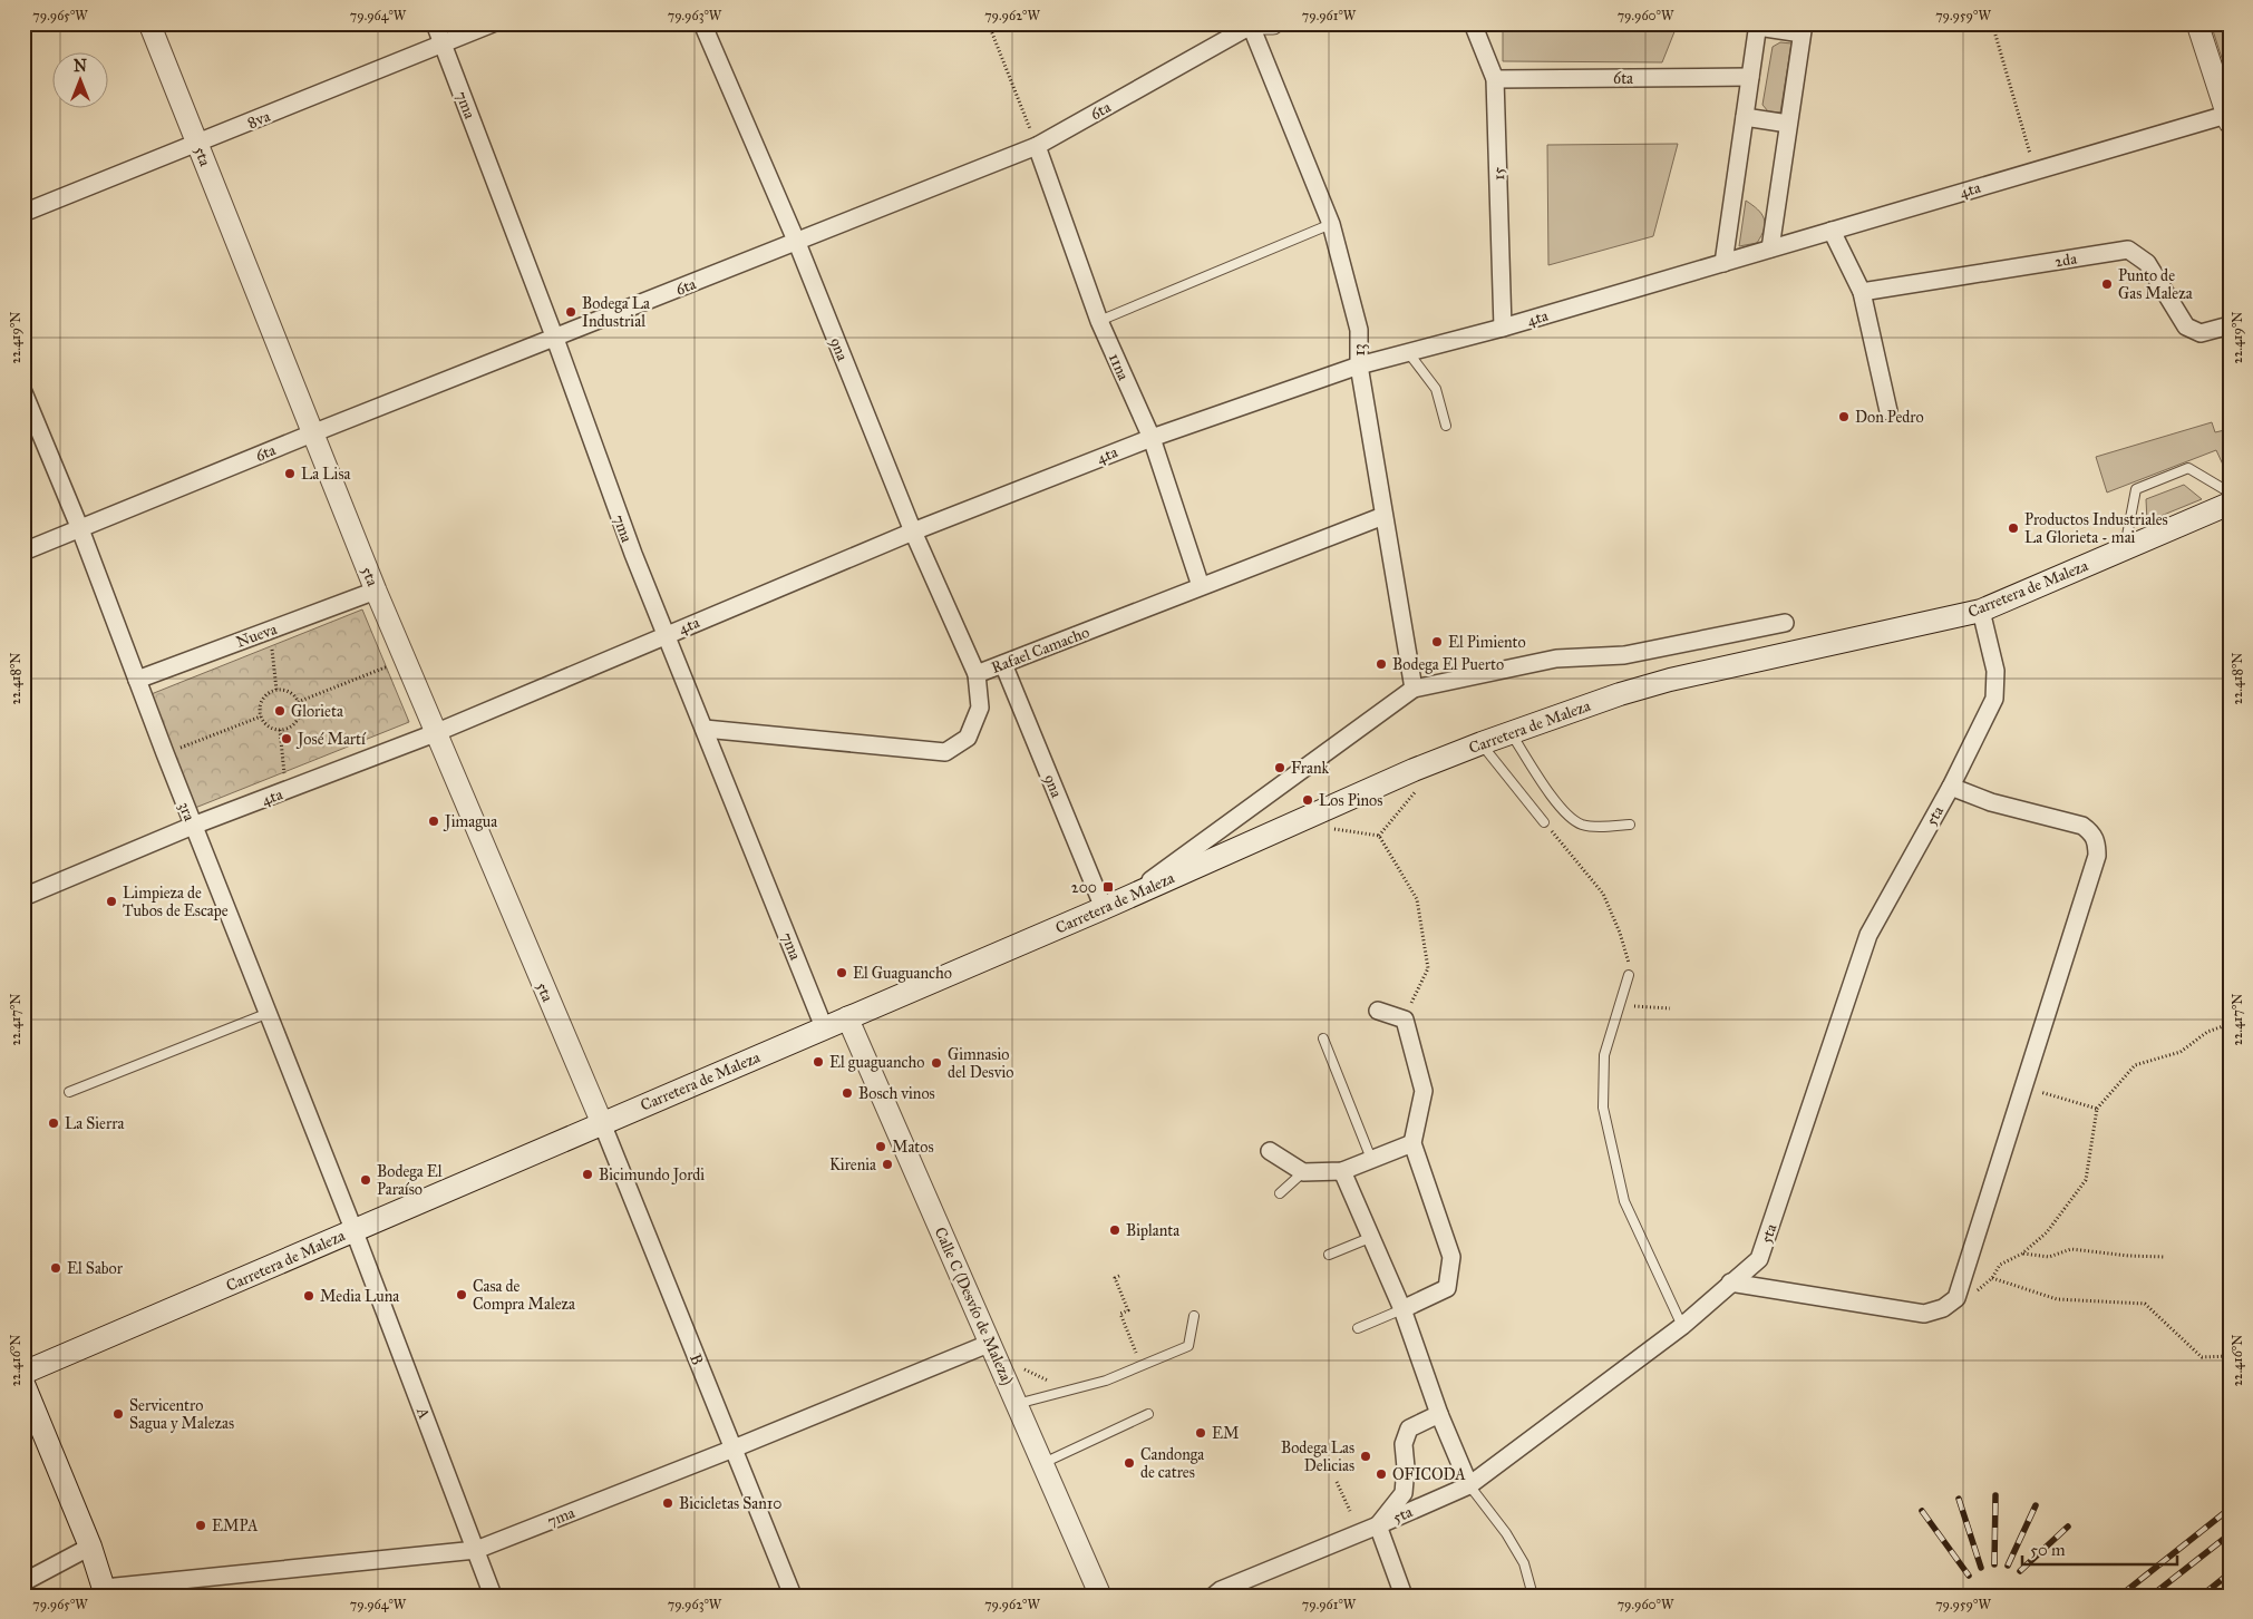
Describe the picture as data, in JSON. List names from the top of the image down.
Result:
{
  "streets": {
    "main road": ["Carretera de Maleza"],
    "street": [
      "6ta",
      "7ma",
      "8va",
      "5ta",
      "15",
      "4ta",
      "2da",
      "9na",
      "13",
      "11na",
      "Nueva",
      "Rafael Camacho",
      "3ra",
      "Calle C (Desvío de Maleza)",
      "B",
      "A"
    ]
  },
  "crossings": [
    ["6ta", "7ma"],
    ["6ta", "5ta"],
    ["6ta", "15"],
    ["6ta", "9na"],
    ["6ta", "13"],
    ["6ta", "11na"],
    ["6ta", "3ra"],
    ["7ma", "8va"],
    ["7ma", "4ta"],
    ["7ma", "Carretera de Maleza"],
    ["7ma", "Rafael Camacho"],
    ["7ma", "Calle C (Desvío de Maleza)"],
    ["7ma", "B"],
    ["7ma", "A"],
    ["8va", "5ta"],
    ["5ta", "4ta"],
    ["5ta", "Carretera de Maleza"],
    ["5ta", "Nueva"],
    ["5ta", "B"],
    ["15", "4ta"],
    ["4ta", "9na"],
    ["4ta", "13"],
    ["4ta", "11na"],
    ["4ta", "3ra"],
    ["9na", "Carretera de Maleza"],
    ["9na", "Rafael Camacho"],
    ["13", "Rafael Camacho"],
    ["11na", "Rafael Camacho"],
    ["Carretera de Maleza", "3ra"],
    ["Carretera de Maleza", "Calle C (Desvío de Maleza)"],
    ["Carretera de Maleza", "B"],
    ["Carretera de Maleza", "A"],
    ["Nueva", "3ra"],
    ["3ra", "A"]
  ],
  "places": {
    "other": [
      "Punto de Gas Maleza",
      "Bodega La Industrial",
      "Don Pedro",
      "La Lisa",
      "Productos Industriales La Glorieta - mai",
      "El Pimiento",
      "Bodega El Puerto",
      "Glorieta",
      "José Martí",
      "Frank",
      "Los Pinos",
      "Jimagua",
      "Limpieza de Tubos de Escape",
      "El Guaguancho",
      "El guaguancho",
      "Gimnasio del Desvio",
      "Bosch vinos",
      "La Sierra",
      "Matos",
      "Kirenia",
      "Bicimundo Jordi",
      "Bodega El Paraíso",
      "Biplanta",
      "El Sabor",
      "Casa de Compra Maleza",
      "Media Luna",
      "Servicentro Sagua y Malezas",
      "EM",
      "Bodega Las Delicias",
      "Candonga de catres",
      "OFICODA",
      "Bicicletas San10",
      "EMPA"
    ],
    "transit": ["200"]
  },
  "scale_bar": "50 m",
  "north": "top",
  "coordinates": [
    "79.965°W",
    "79.964°W",
    "79.963°W",
    "79.962°W",
    "79.961°W",
    "79.960°W",
    "79.959°W",
    "22.419°N",
    "22.418°N",
    "22.417°N",
    "22.416°N"
  ]
}
